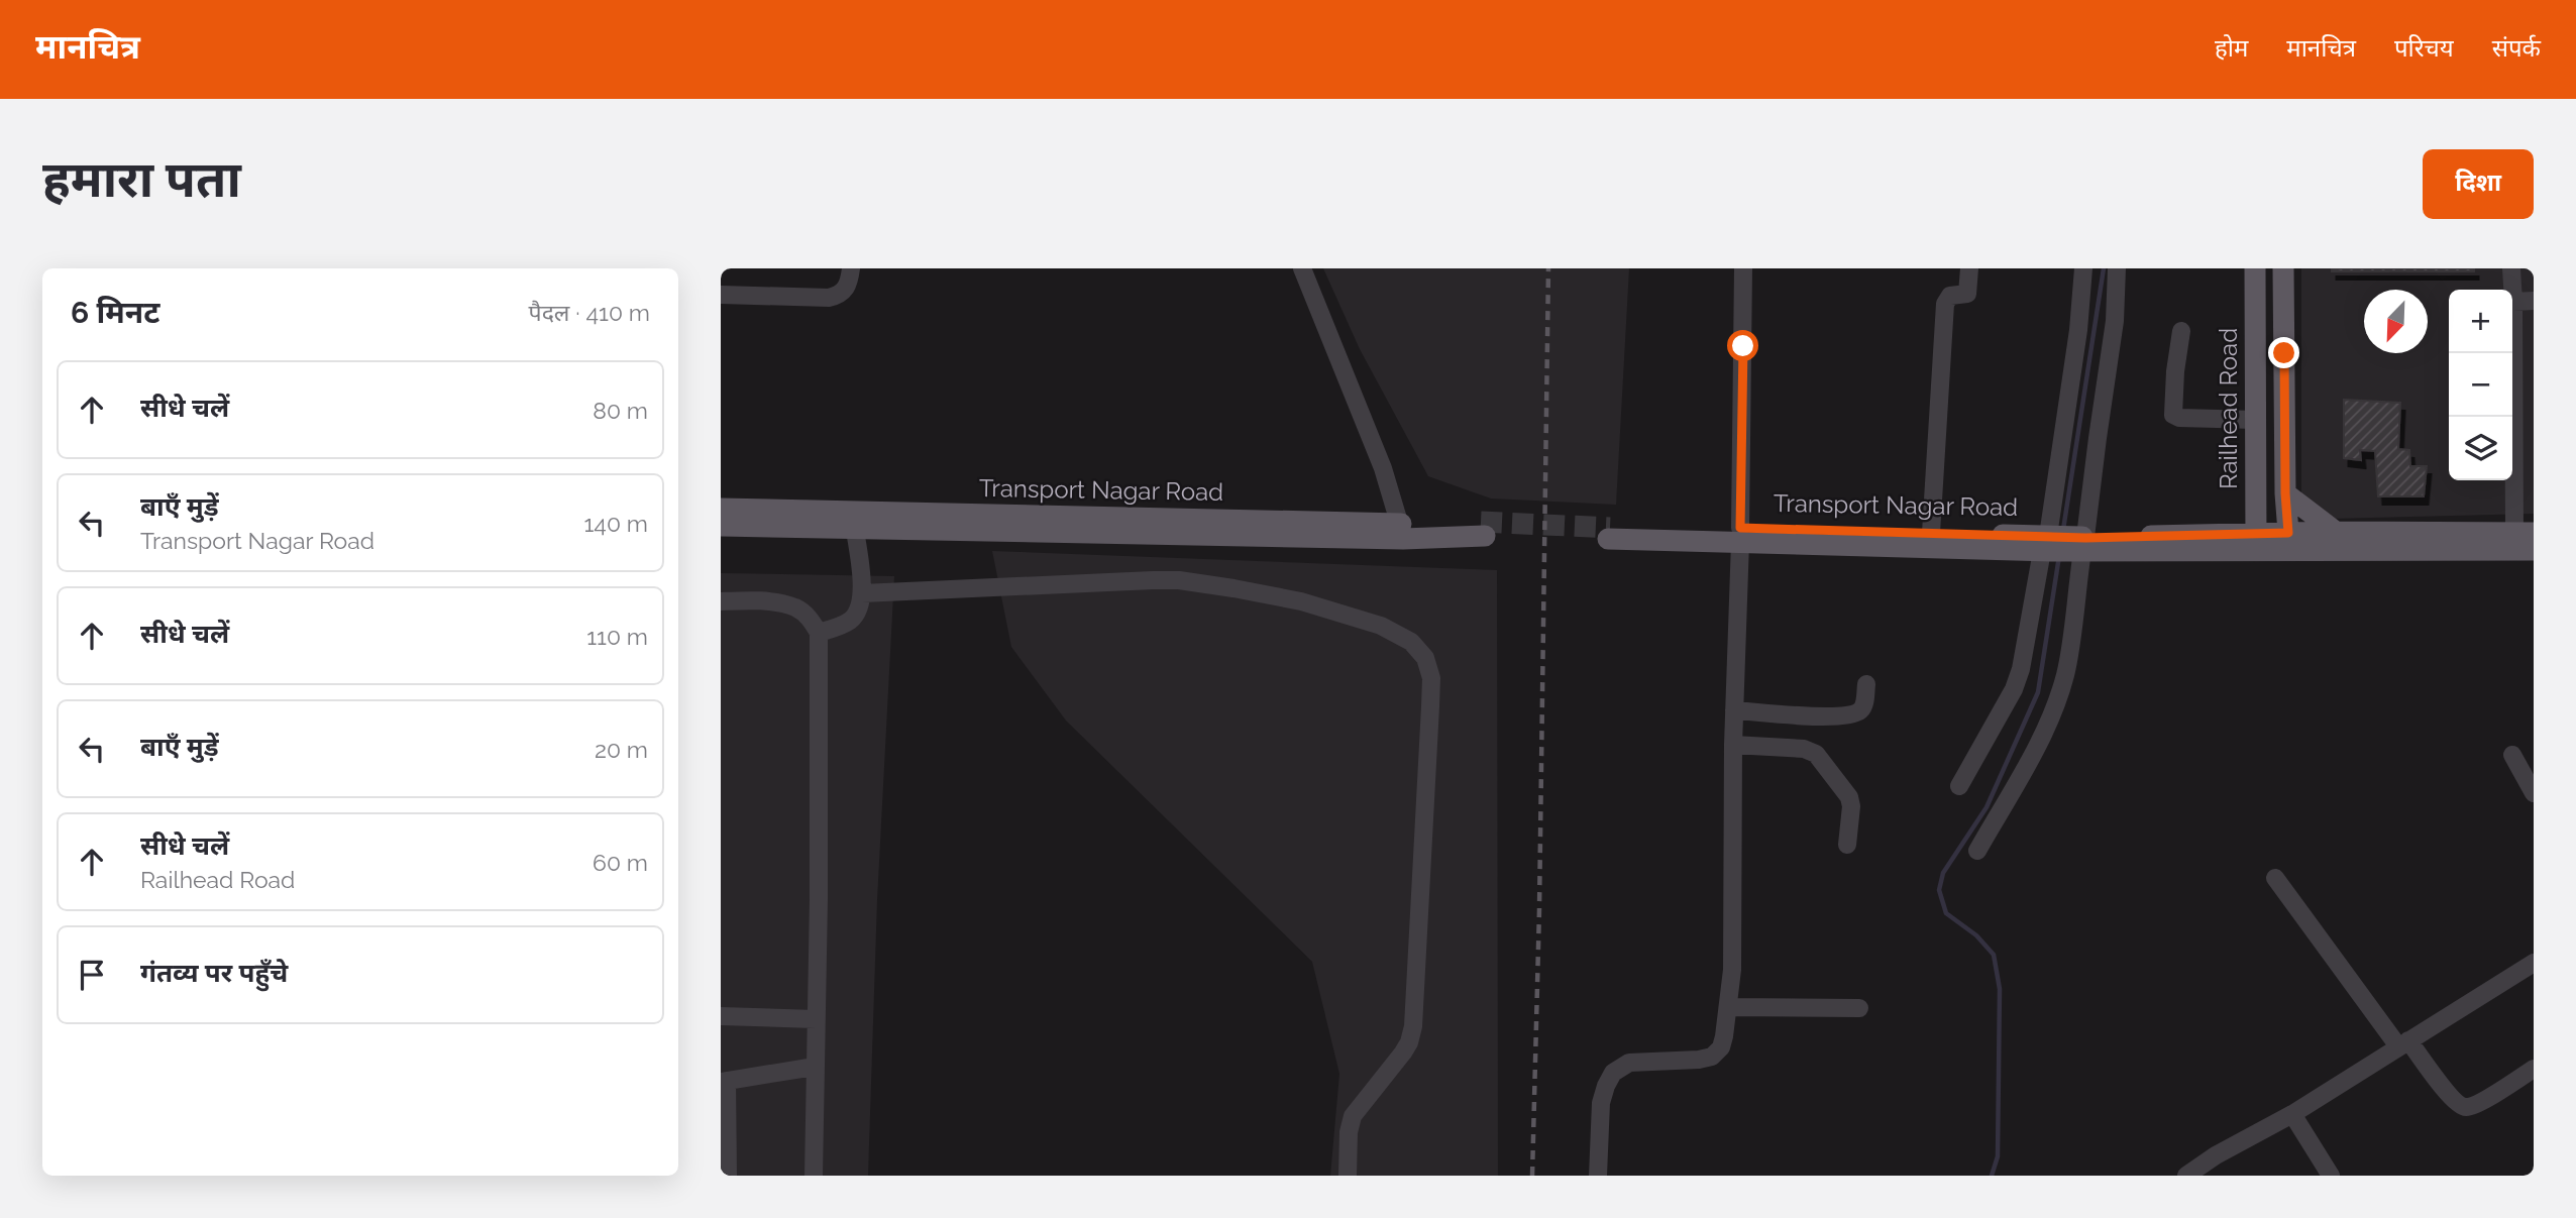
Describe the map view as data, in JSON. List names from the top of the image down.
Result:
{
  "streets": {
    "main road": ["Railhead Road", "Transport Nagar Road"]
  },
  "north": "bottom left",
  "page": {
    "header": "मानचित्र",
    "nav": [
      "होम",
      "मानचित्र",
      "परिचय",
      "संपर्क"
    ],
    "buttons": "दिशा",
    "title": "हमारा पता",
    "heading": ["6 मिनट", "पैदल · 410 m"],
    "map_buttons": ["+", "−"],
    "list": [
      ["सीधे चलें", "80 m"],
      ["बाएँ मुड़ें", "Transport Nagar Road", "140 m"],
      ["सीधे चलें", "110 m"],
      ["बाएँ मुड़ें", "20 m"],
      ["सीधे चलें", "Railhead Road", "60 m"],
      "गंतव्य पर पहुँचे"
    ]
  }
}
